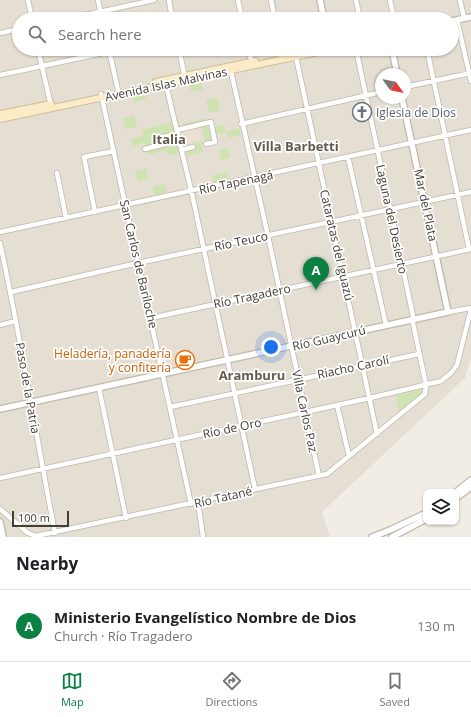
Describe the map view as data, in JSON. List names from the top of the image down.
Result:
{
  "streets": {
    "main road": ["Avenida Islas Malvinas"],
    "street": [
      "Río Tapenagá",
      "Mar del Plata",
      "Laguna del Desierto",
      "Río Teuco",
      "Cataratas del Iguazú",
      "San Carlos de Bariloche",
      "Río Tragadero",
      "Río Guaycurú",
      "Riacho Carolí",
      "Paso de la Patria",
      "Villa Carlos Paz",
      "Río de Oro",
      "Río Tatané"
    ]
  },
  "crossings": [
    ["Avenida Islas Malvinas", "Cataratas del Iguazú"],
    ["Avenida Islas Malvinas", "San Carlos de Bariloche"],
    ["Avenida Islas Malvinas", "Villa Carlos Paz"],
    ["Río Tapenagá", "Mar del Plata"],
    ["Río Tapenagá", "Laguna del Desierto"],
    ["Río Tapenagá", "Cataratas del Iguazú"],
    ["Río Tapenagá", "San Carlos de Bariloche"],
    ["Río Tapenagá", "Villa Carlos Paz"],
    ["Mar del Plata", "Río Teuco"],
    ["Mar del Plata", "Río Tragadero"],
    ["Mar del Plata", "Río Guaycurú"],
    ["Laguna del Desierto", "Río Teuco"],
    ["Laguna del Desierto", "Río Tragadero"],
    ["Laguna del Desierto", "Río Guaycurú"],
    ["Laguna del Desierto", "Riacho Carolí"],
    ["Laguna del Desierto", "Río de Oro"],
    ["Laguna del Desierto", "Río Tatané"],
    ["Río Teuco", "Cataratas del Iguazú"],
    ["Río Teuco", "San Carlos de Bariloche"],
    ["Río Teuco", "Paso de la Patria"],
    ["Río Teuco", "Villa Carlos Paz"],
    ["Cataratas del Iguazú", "Río Tragadero"],
    ["Cataratas del Iguazú", "Río Guaycurú"],
    ["Cataratas del Iguazú", "Riacho Carolí"],
    ["Cataratas del Iguazú", "Río de Oro"],
    ["Cataratas del Iguazú", "Río Tatané"],
    ["San Carlos de Bariloche", "Río Tragadero"],
    ["San Carlos de Bariloche", "Río Guaycurú"],
    ["San Carlos de Bariloche", "Riacho Carolí"],
    ["San Carlos de Bariloche", "Río de Oro"],
    ["San Carlos de Bariloche", "Río Tatané"],
    ["Río Tragadero", "Villa Carlos Paz"],
    ["Río Guaycurú", "Paso de la Patria"],
    ["Río Guaycurú", "Villa Carlos Paz"],
    ["Río Guaycurú", "Río de Oro"],
    ["Riacho Carolí", "Villa Carlos Paz"],
    ["Paso de la Patria", "Río de Oro"],
    ["Paso de la Patria", "Río Tatané"],
    ["Villa Carlos Paz", "Río de Oro"],
    ["Villa Carlos Paz", "Río Tatané"],
    ["Río de Oro", "Río Tatané"]
  ],
  "districts": ["Italia", "Villa Barbetti", "Aramburu"],
  "places": {
    "church": ["Iglesia de Dios"],
    "cafe": ["Heladería, panadería y confitería"]
  },
  "scale_bar": "100 m",
  "north": "bottom right",
  "page": {
    "search": "Search here",
    "pins": "A",
    "scale": "100 m",
    "heading": "Nearby",
    "list": [
      {
        "mark": "A",
        "name": "Ministerio Evangelístico Nombre de Dios",
        "note": "Church · Río Tragadero",
        "value": "130 m"
      }
    ],
    "nav": ["Map", "Directions", "Saved"]
  }
}
